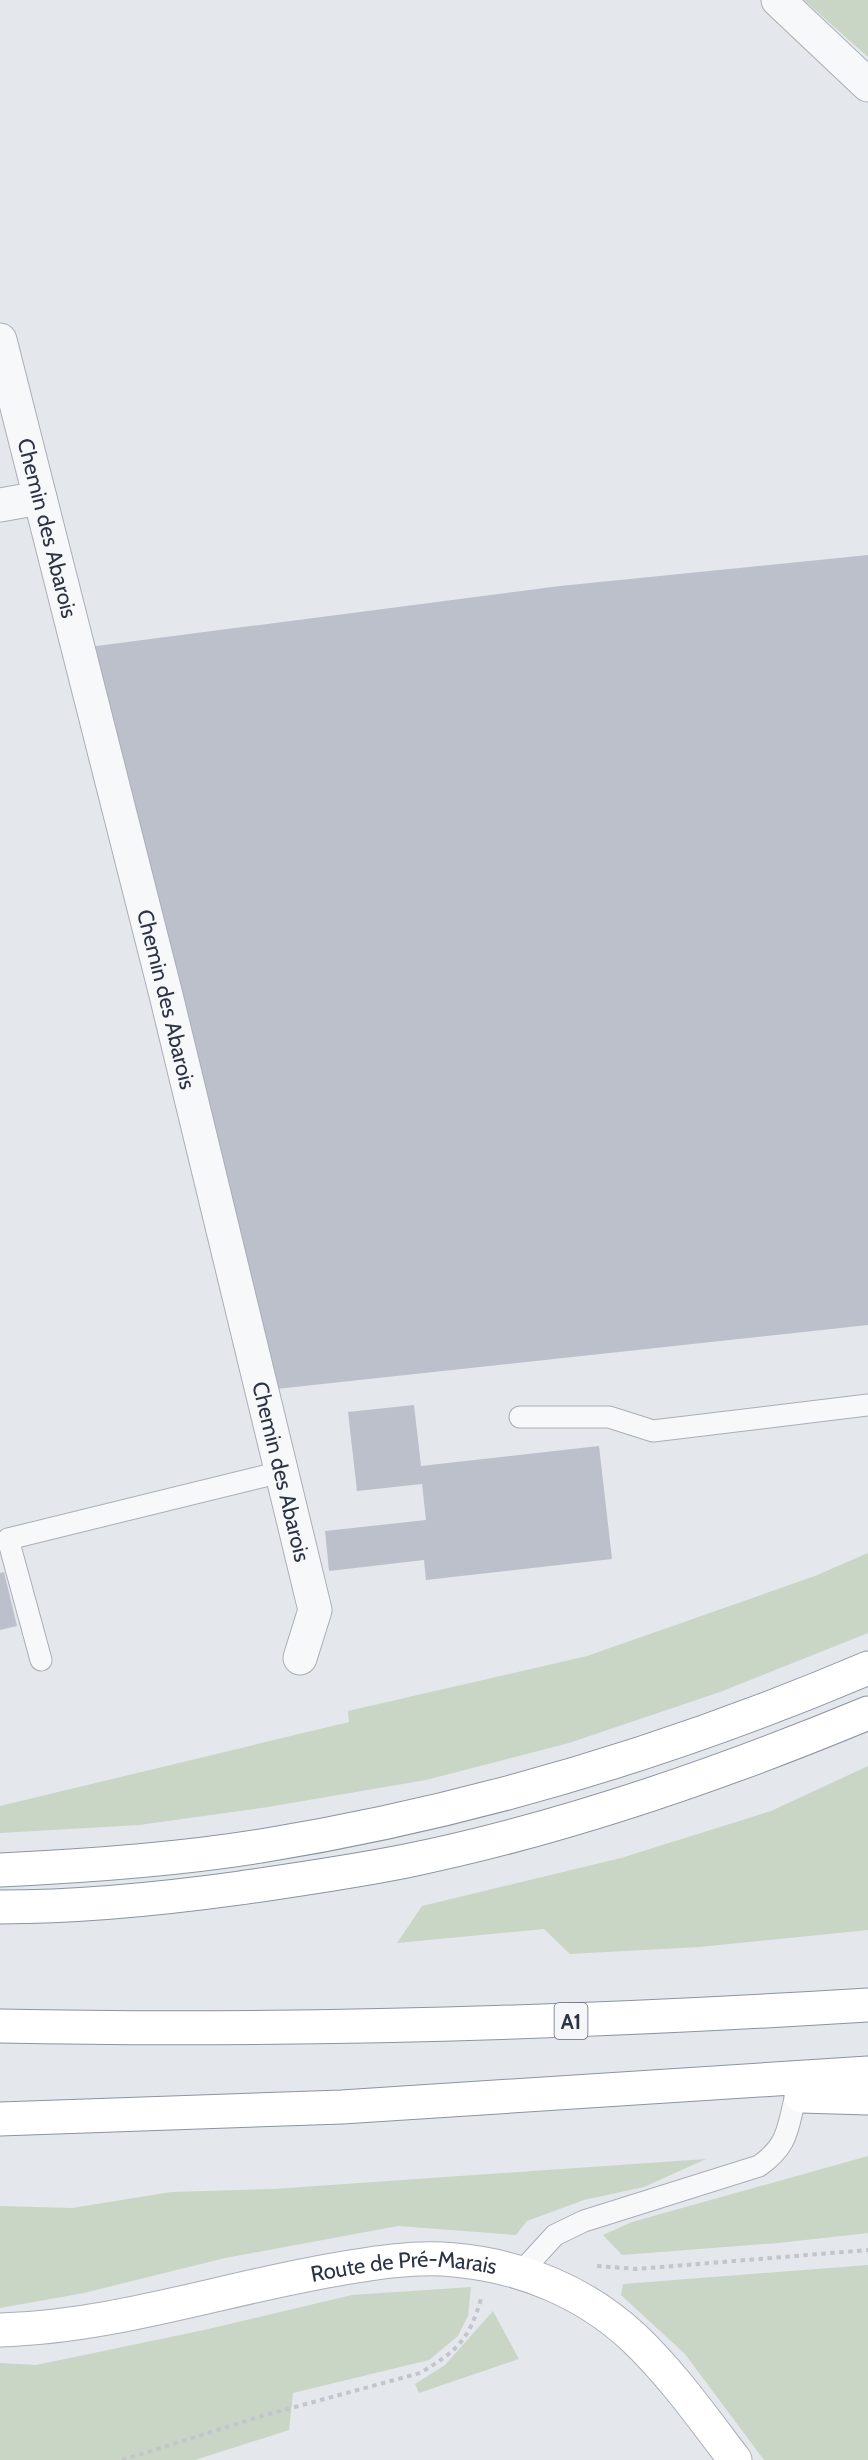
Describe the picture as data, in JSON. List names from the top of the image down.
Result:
{
  "streets": {
    "main road": ["A1", "Route de Pré-Marais"],
    "street": ["Chemin des Abarois"]
  }
}
